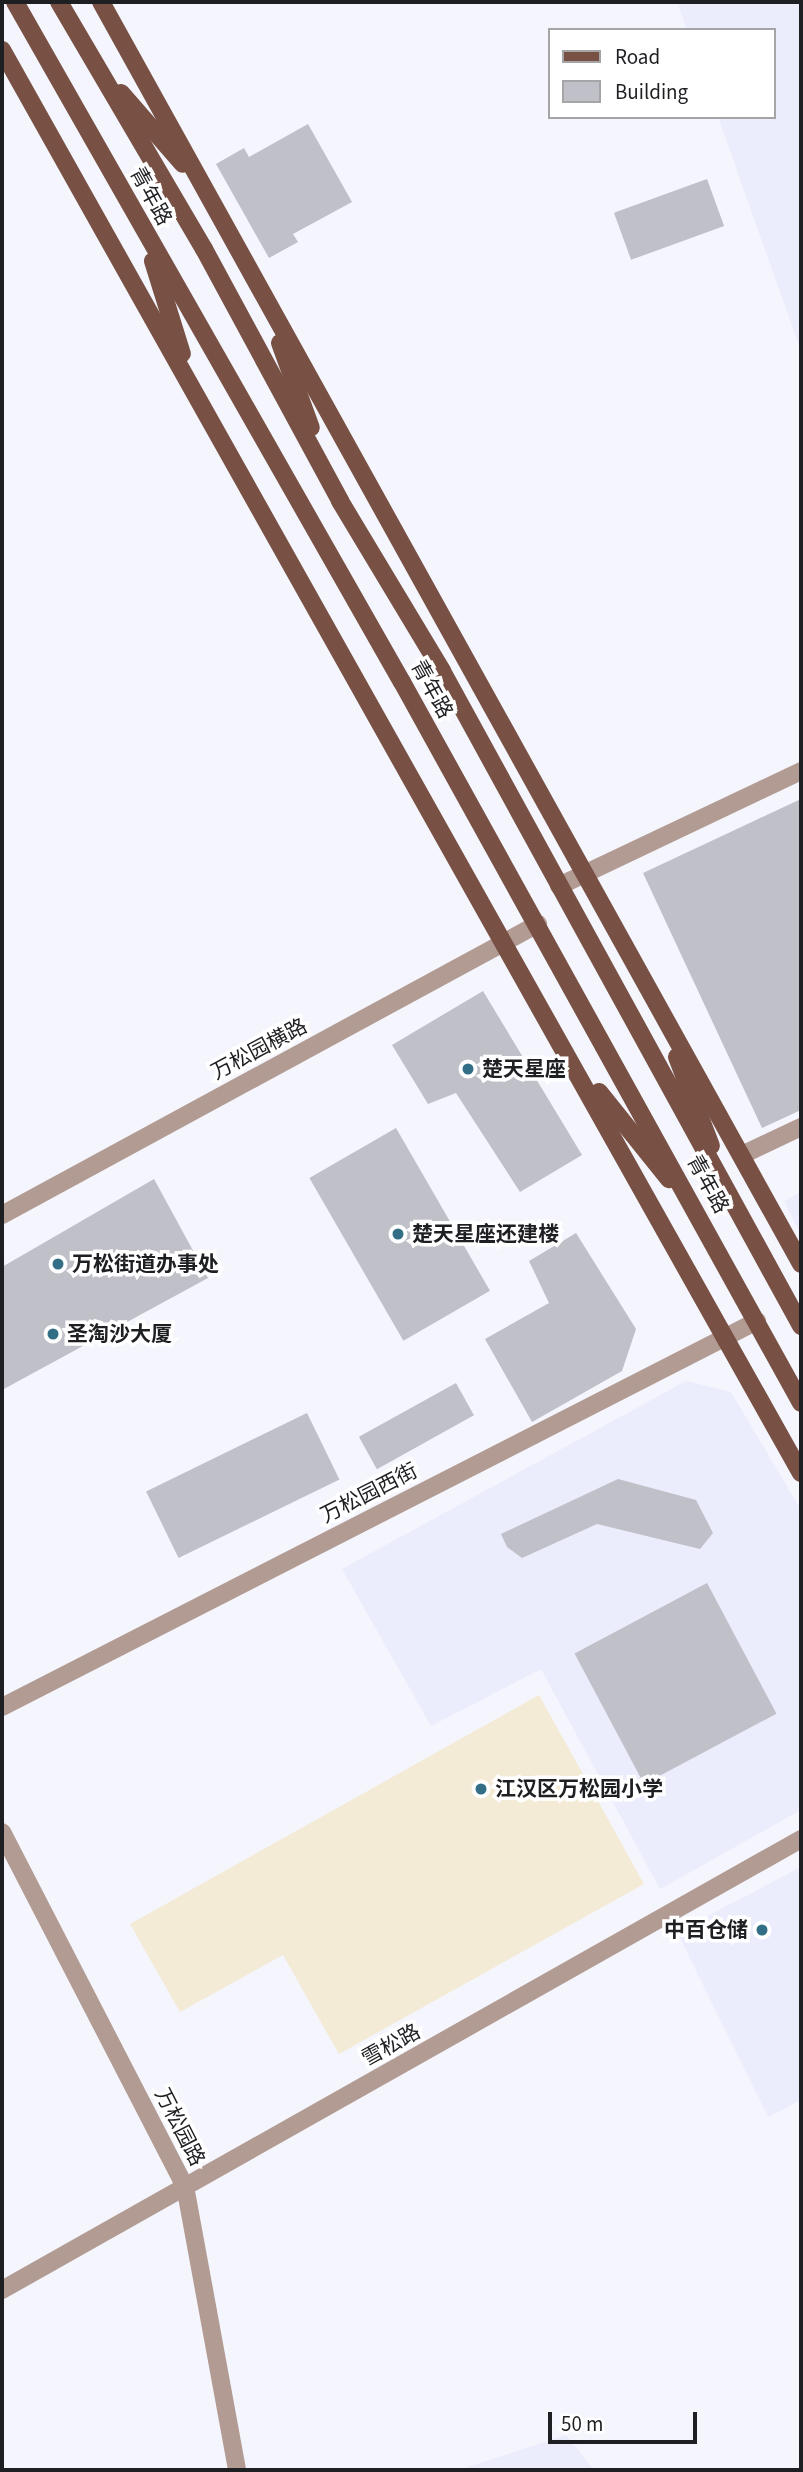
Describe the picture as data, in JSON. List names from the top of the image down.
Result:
{
  "streets": {
    "main road": ["青年路"],
    "street": [
      "万松园横路",
      "万松园西街",
      "雪松路",
      "万松园路"
    ]
  },
  "crossings": [
    ["青年路", "万松园横路"],
    ["青年路", "万松园西街"],
    ["雪松路", "万松园路"]
  ],
  "places": [
    "楚天星座",
    "楚天星座还建楼",
    "万松街道办事处",
    "圣淘沙大厦",
    "江汉区万松园小学",
    "中百仓储"
  ],
  "legend": ["Road", "Building"],
  "scale_bar": "50 m"
}
